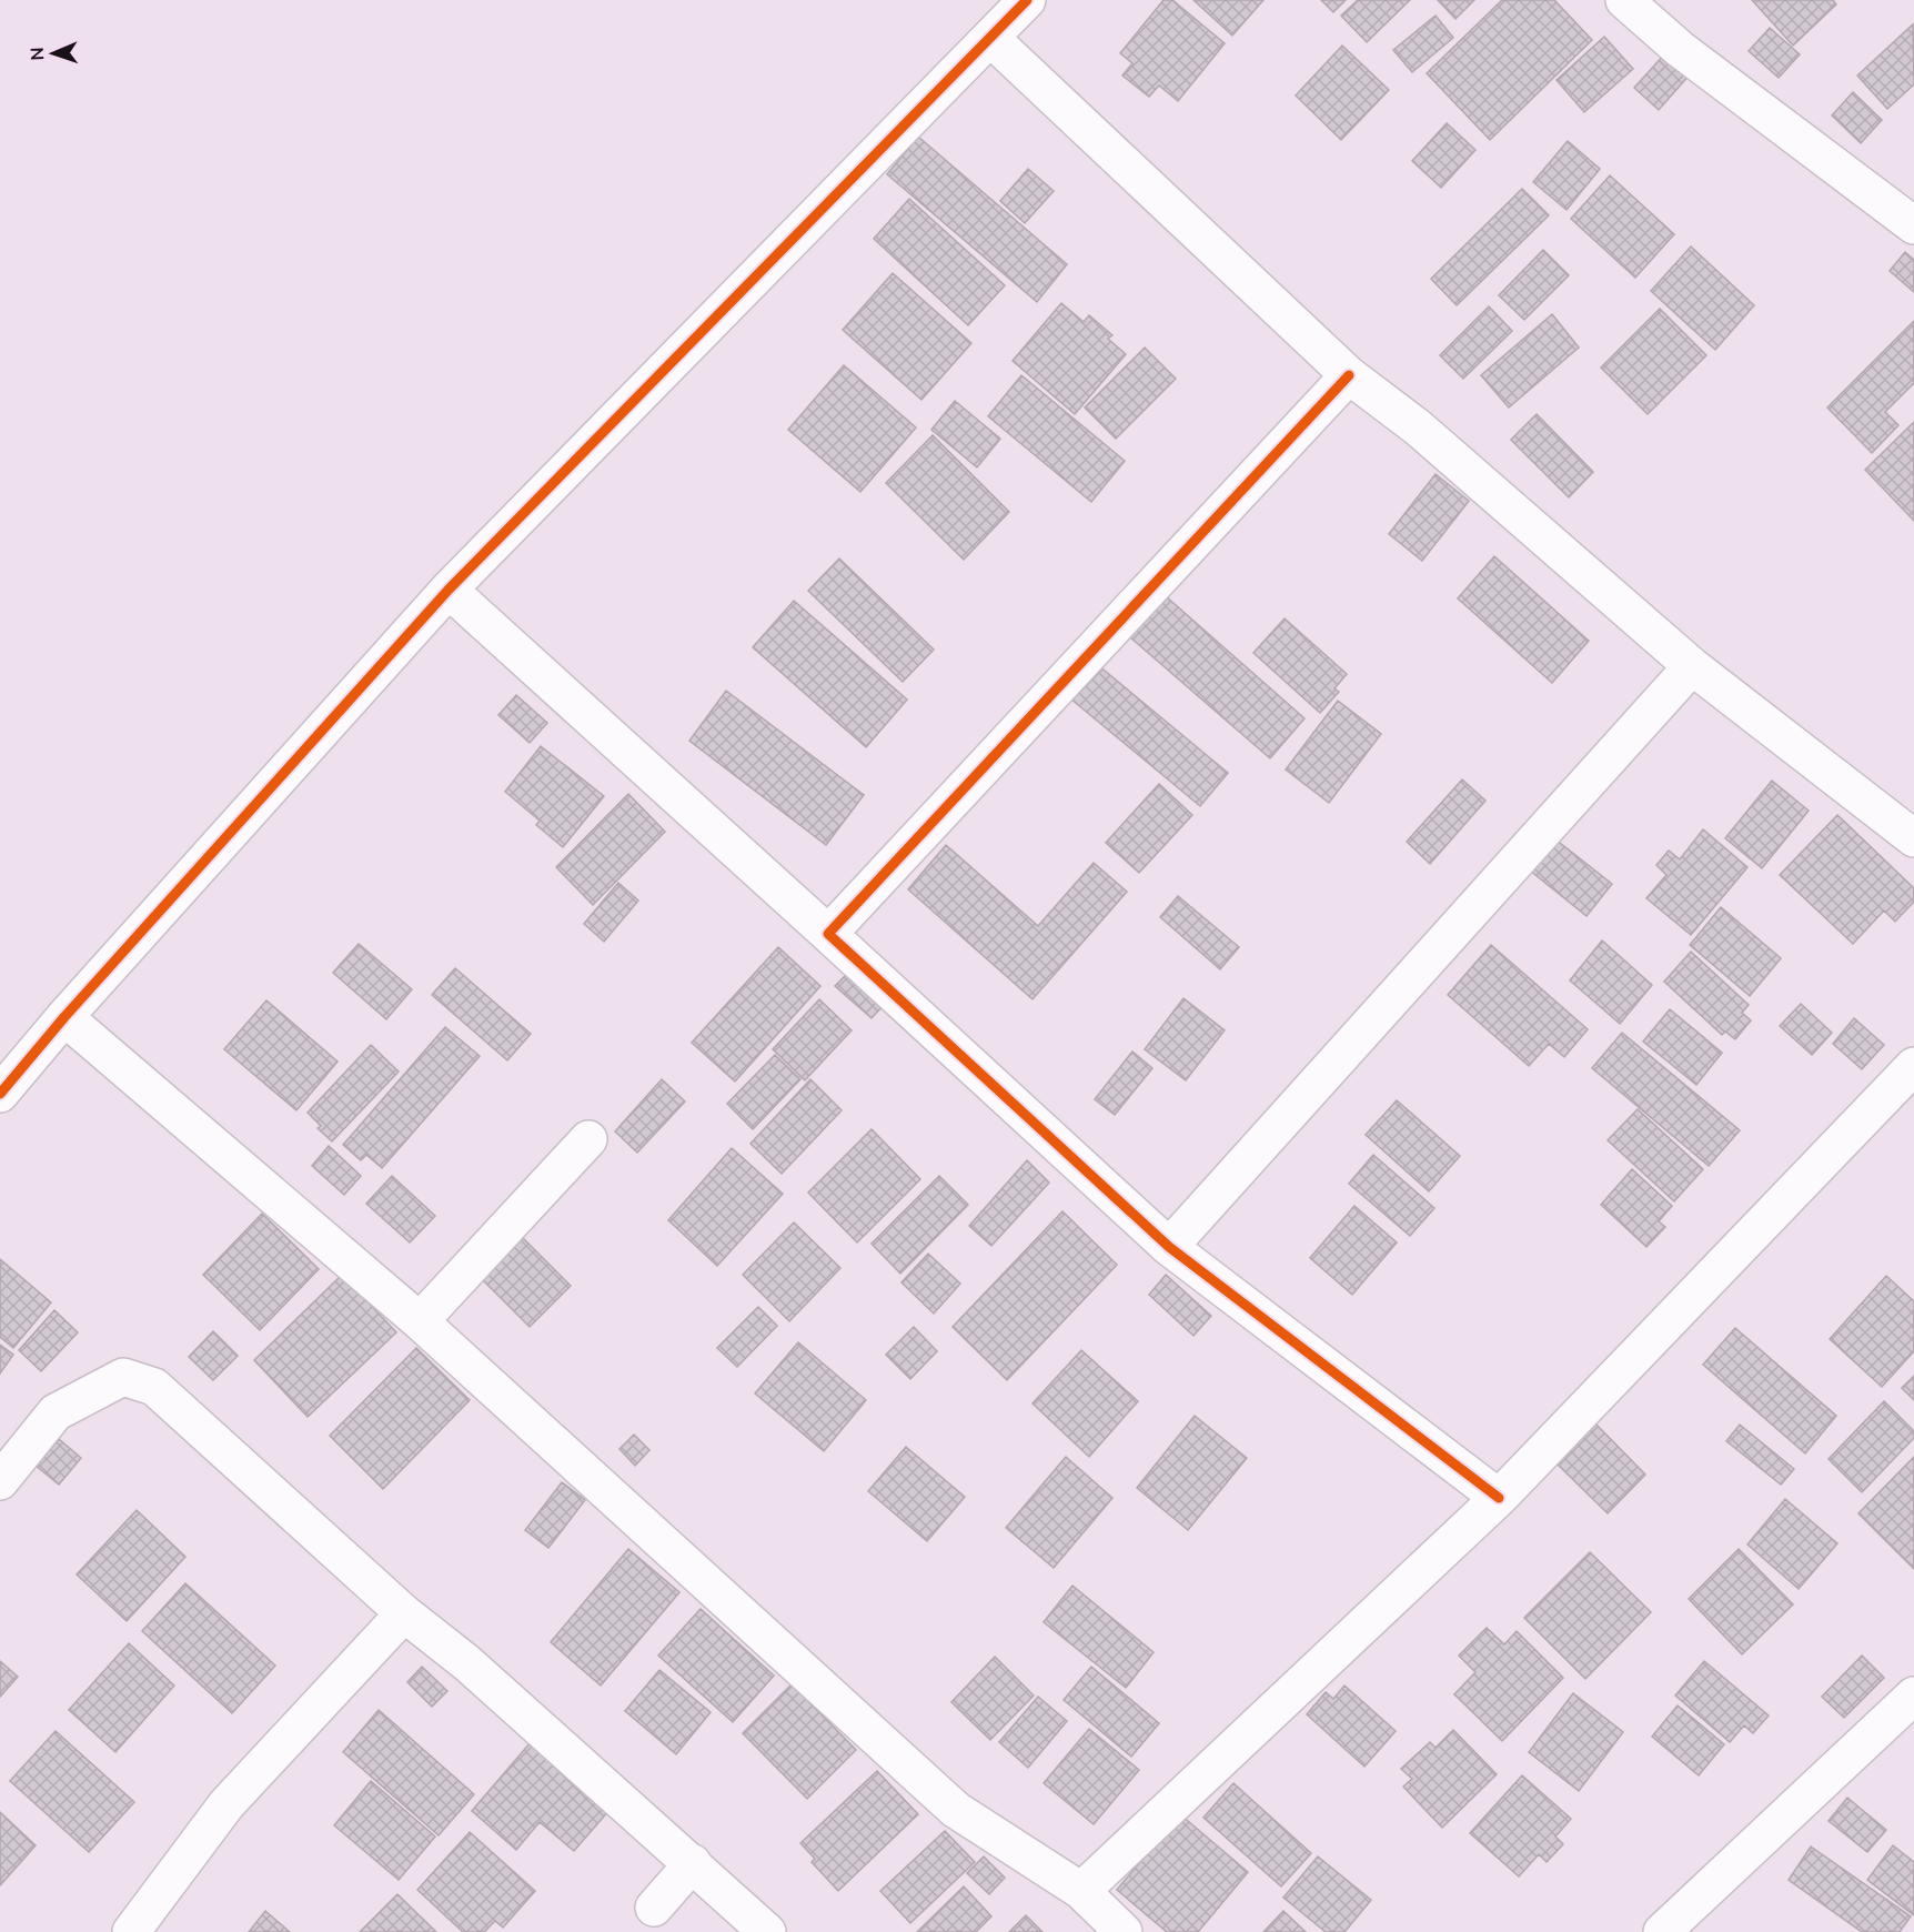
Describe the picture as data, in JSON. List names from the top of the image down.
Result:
{
  "north": "left"
}
